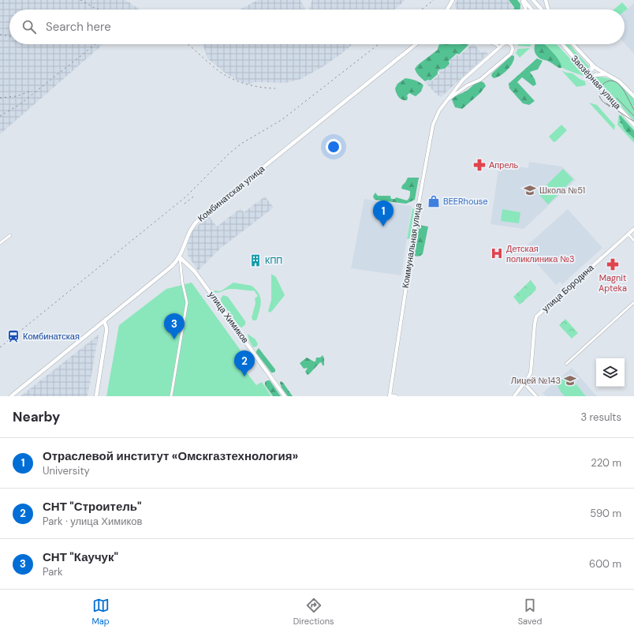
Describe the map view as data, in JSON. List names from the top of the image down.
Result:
{
  "streets": {
    "main road": ["Заозёрная улица", "Комбинатская улица", "улица Химиков"],
    "street": ["Коммунальная улица", "улица Бородина"]
  },
  "crossings": [
    ["Комбинатская улица", "улица Химиков"]
  ],
  "places": {
    "pharmacy": ["Апрель", "Magnit Apteka"],
    "school or university": ["Школа №51", "Лицей №143"],
    "shop": ["BEERhouse"],
    "hospital": ["Детская поликлиника №3"],
    "building": ["КПП"],
    "station": ["Комбинатская"]
  },
  "page": {
    "search": "Search here",
    "pins": ["1", "3", "2"],
    "heading": ["Nearby", "3 results"],
    "list": [
      {
        "mark": "1",
        "name": "Отраслевой институт «Омскгазтехнология»",
        "note": "University",
        "value": "220 m"
      },
      {
        "mark": "2",
        "name": "СНТ \"Строитель\"",
        "note": "Park · улица Химиков",
        "value": "590 m"
      },
      {
        "mark": "3",
        "name": "СНТ \"Каучук\"",
        "note": "Park",
        "value": "600 m"
      }
    ],
    "nav": ["Map", "Directions", "Saved"]
  }
}
